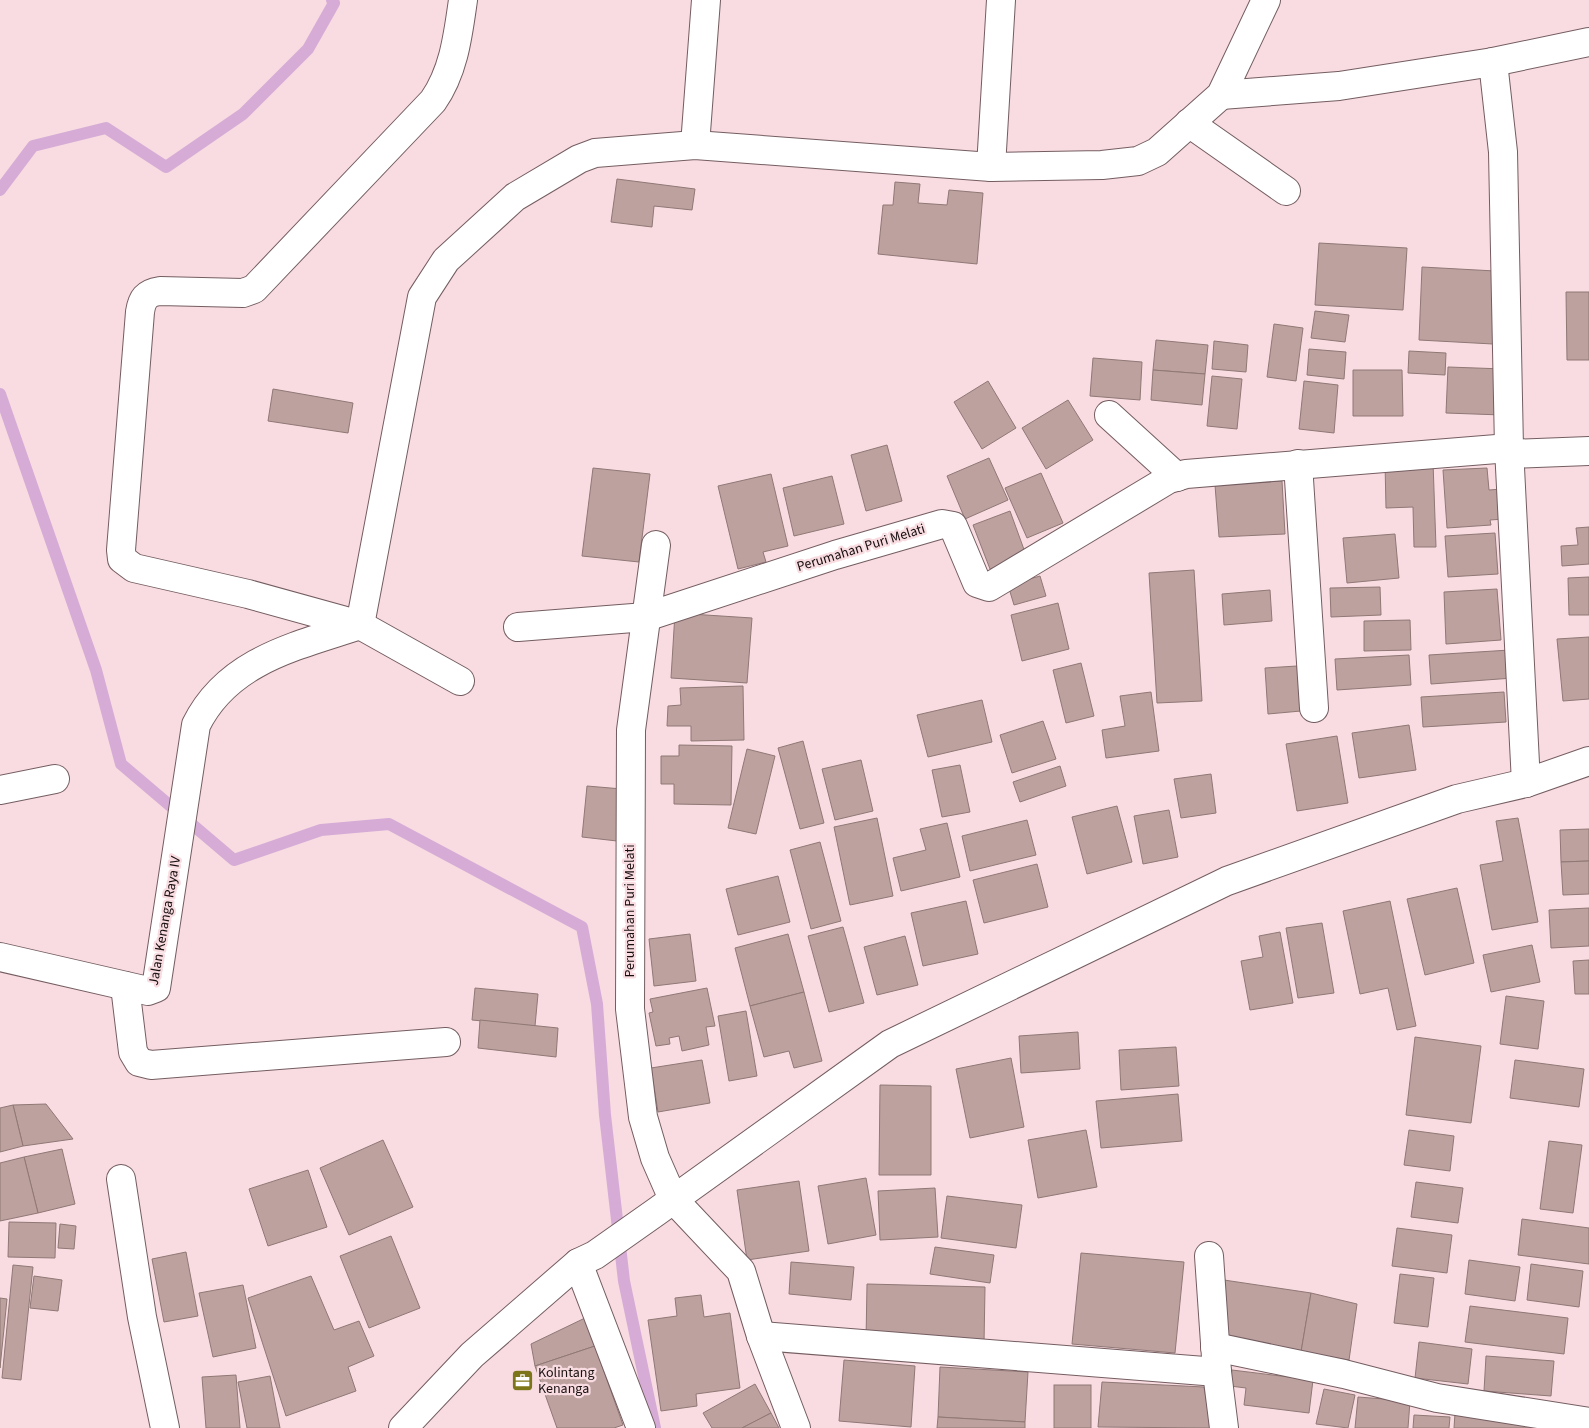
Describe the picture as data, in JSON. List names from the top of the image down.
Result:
{
  "streets": {
    "street": ["Perumahan Puri Melati", "Jalan Kenanga Raya IV"]
  },
  "places": {
    "office": ["Kolintang Kenanga"]
  }
}
